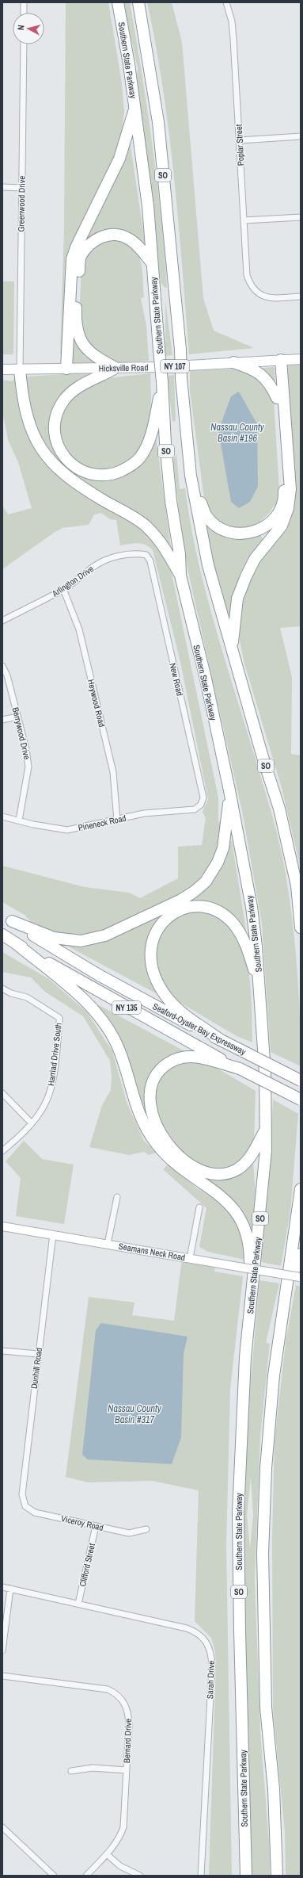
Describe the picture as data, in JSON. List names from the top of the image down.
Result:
{
  "streets": {
    "highway": [
      "Southern State Parkway",
      "SO",
      "NY 135",
      "Seaford-Oyster Bay Expressway"
    ],
    "main road": ["NY 107", "Hicksville Road", "Seamans Neck Road"],
    "street": [
      "Poplar Street",
      "Greenwood Drive",
      "Arlington Drive",
      "New Road",
      "Heywood Road",
      "Berrywood Drive",
      "Pineneck Road",
      "Harriad Drive South",
      "Dunhill Road",
      "Viceroy Road",
      "Clifford Street",
      "Sarah Drive",
      "Bernard Drive"
    ]
  },
  "crossings": [
    ["Greenwood Drive", "Hicksville Road"],
    ["Arlington Drive", "New Road"],
    ["Arlington Drive", "Heywood Road"],
    ["New Road", "Pineneck Road"],
    ["Heywood Road", "Pineneck Road"],
    ["Berrywood Drive", "Pineneck Road"],
    ["Seamans Neck Road", "Dunhill Road"],
    ["Dunhill Road", "Viceroy Road"],
    ["Viceroy Road", "Clifford Street"],
    ["Clifford Street", "Sarah Drive"]
  ],
  "water": ["Nassau County Basin #196", "Nassau County Basin #317"],
  "north": "left"
}
